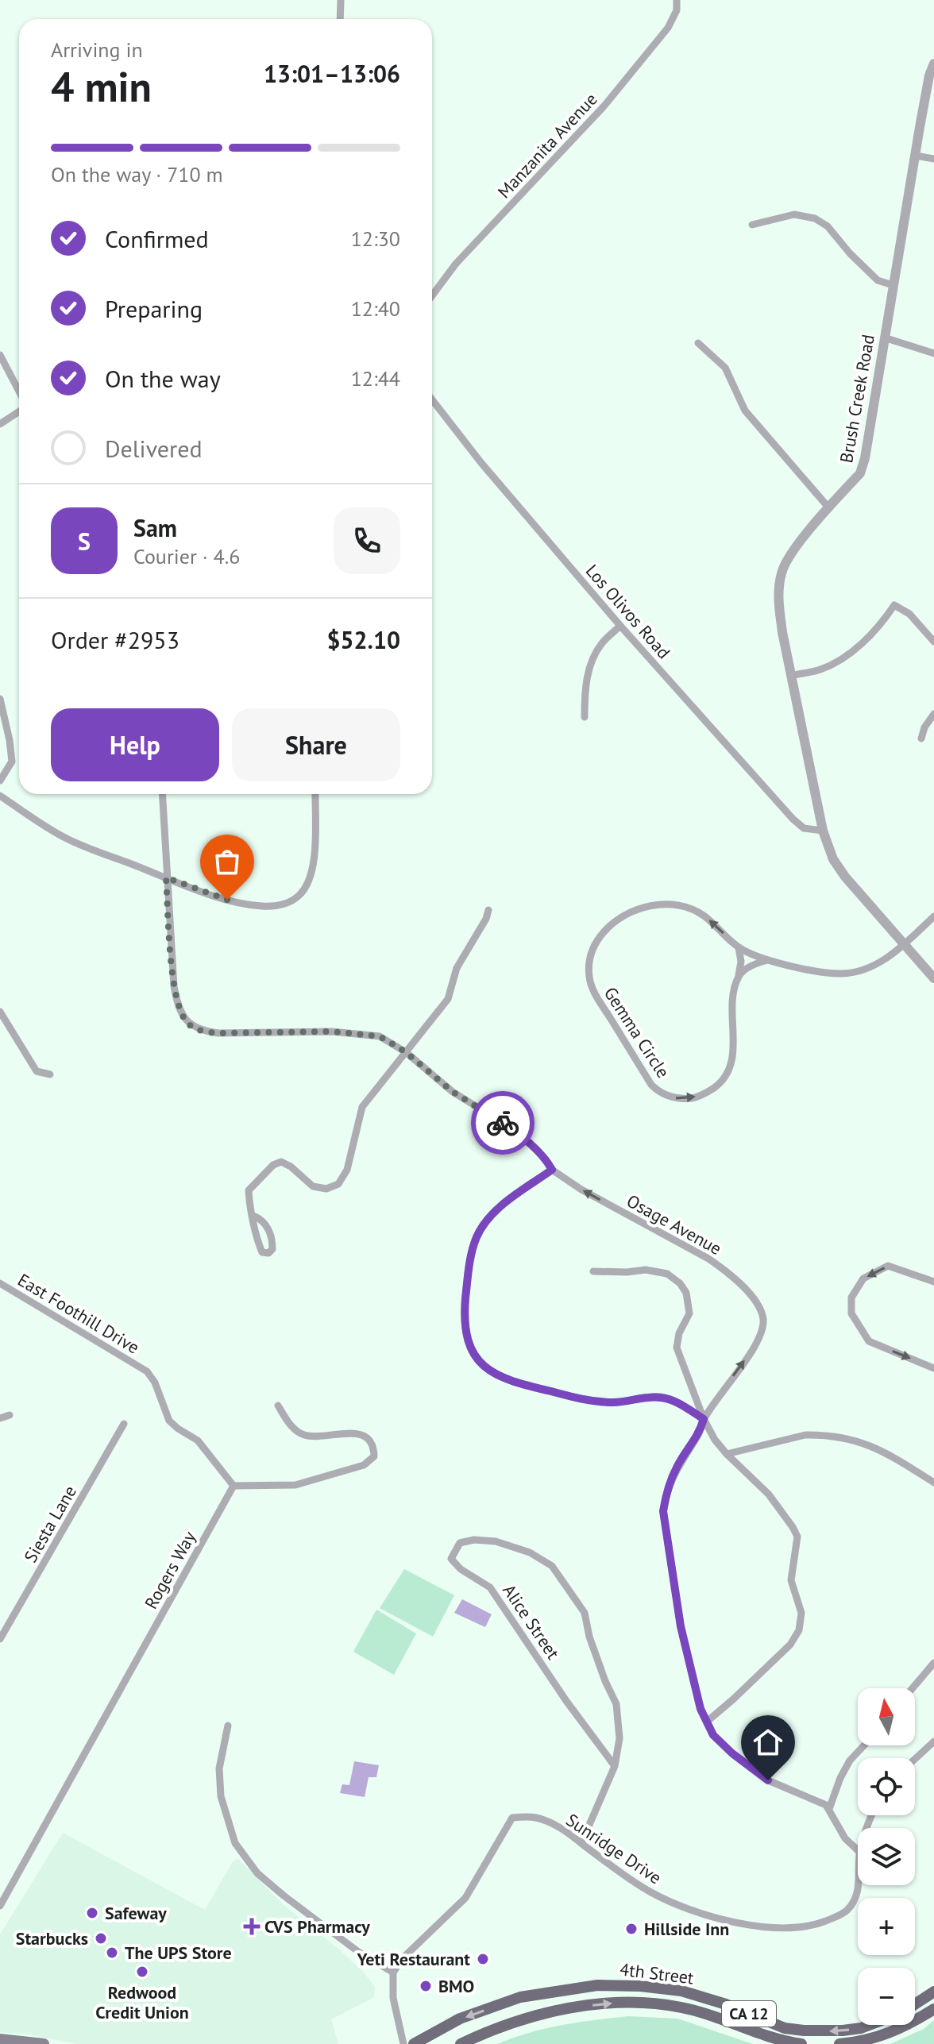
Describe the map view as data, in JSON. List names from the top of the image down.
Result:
{
  "streets": {
    "main road": ["4th Street", "CA 12"],
    "street": [
      "Manzanita Avenue",
      "Brush Creek Road",
      "Los Olivos Road",
      "Gemma Circle",
      "Osage Avenue",
      "East Foothill Drive",
      "Siesta Lane",
      "Rogers Way",
      "Alice Street",
      "Sunridge Drive"
    ]
  },
  "crossings": [
    ["Brush Creek Road", "Los Olivos Road"],
    ["Brush Creek Road", "Gemma Circle"],
    ["East Foothill Drive", "Rogers Way"],
    ["Alice Street", "Sunridge Drive"]
  ],
  "places": {
    "other": [
      "Safeway",
      "Hillside Inn",
      "Starbucks",
      "The UPS Store",
      "Yeti Restaurant",
      "Redwood Credit Union",
      "BMO"
    ],
    "health": ["CVS Pharmacy"]
  },
  "north": "top",
  "page": {
    "heading": ["4 min", "Arriving in", "13:01–13:06"],
    "panel": [
      "Sam",
      "Courier · 4.6",
      "Order #2953",
      "$52.10"
    ],
    "bar": "On the way · 710 m",
    "list": [
      ["Confirmed", "12:30"],
      ["Preparing", "12:40"],
      ["On the way", "12:44"],
      "Delivered"
    ],
    "round": "S",
    "buttons": ["Help", "Share"],
    "map_buttons": ["+", "−"]
  }
}
